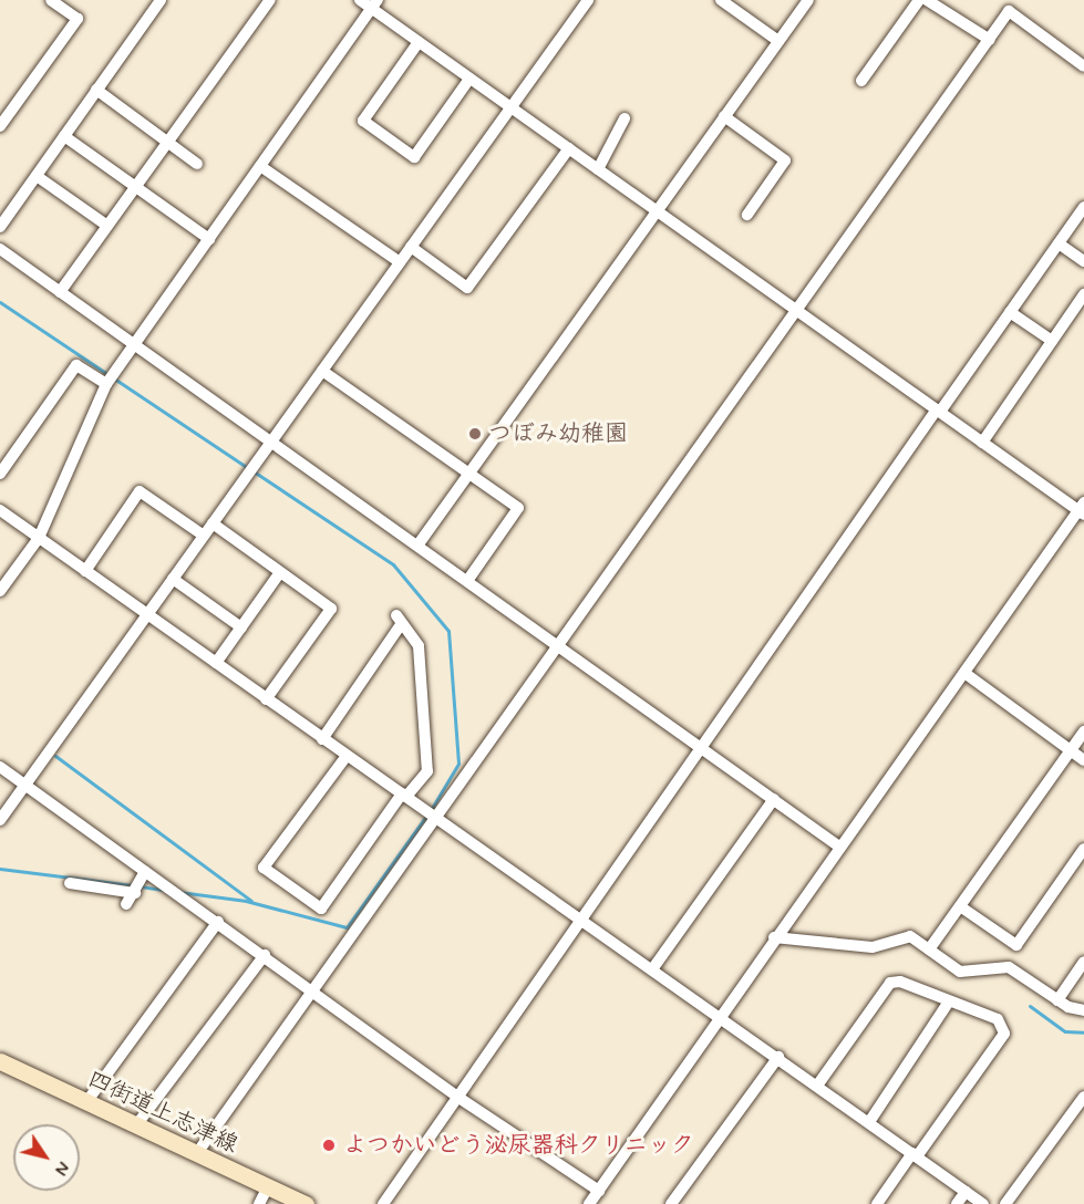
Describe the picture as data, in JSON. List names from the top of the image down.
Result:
{
  "streets": {
    "main road": ["四街道上志津線"]
  },
  "places": ["つぼみ幼稚園", "よつかいどう泌尿器科クリニック"],
  "north": "bottom right"
}
